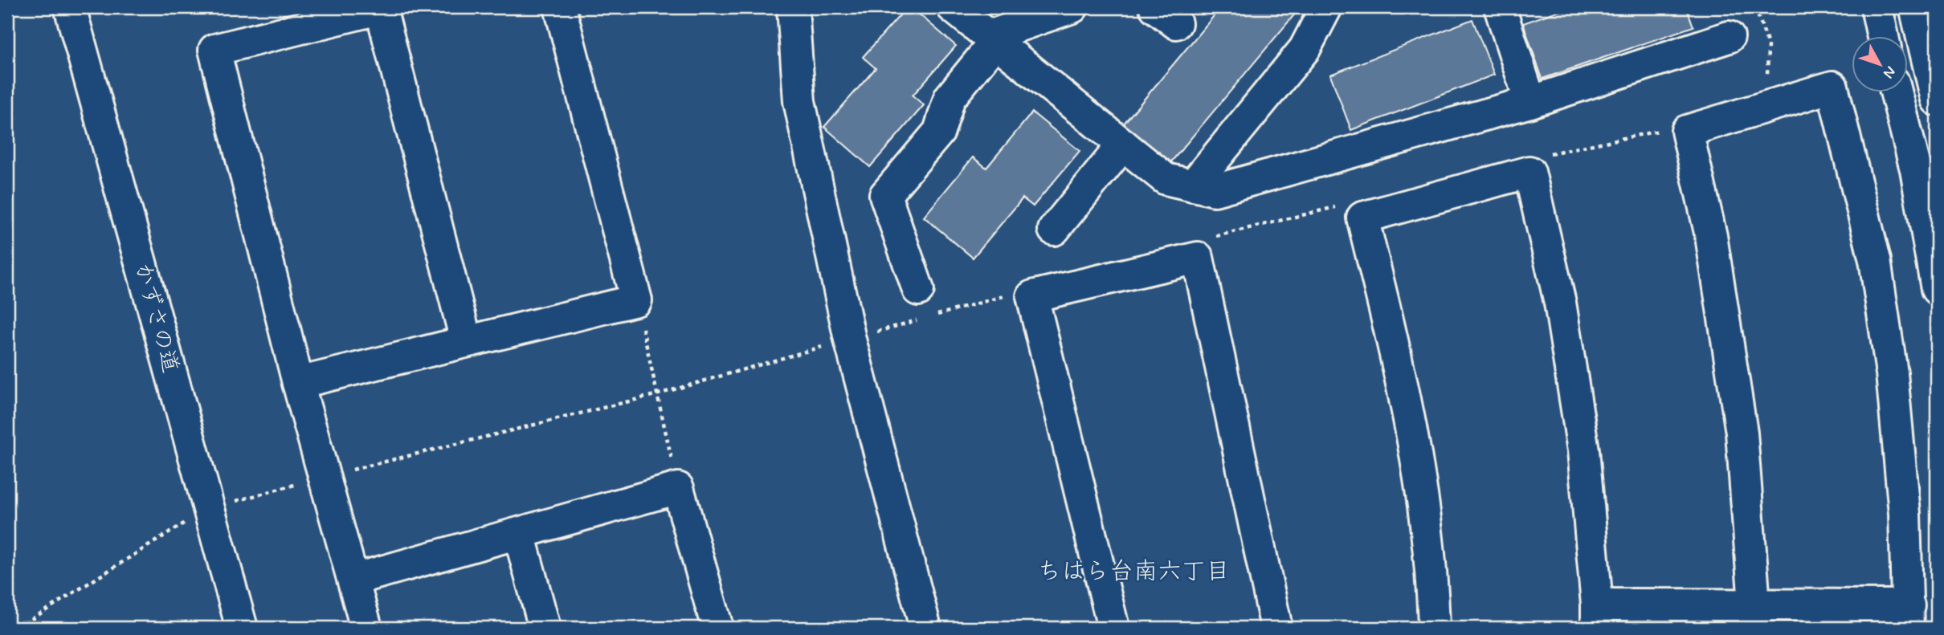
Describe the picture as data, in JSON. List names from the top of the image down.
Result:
{
  "streets": {
    "street": ["かずさの道"]
  },
  "districts": ["ちはら台南六丁目"],
  "north": "bottom right"
}
